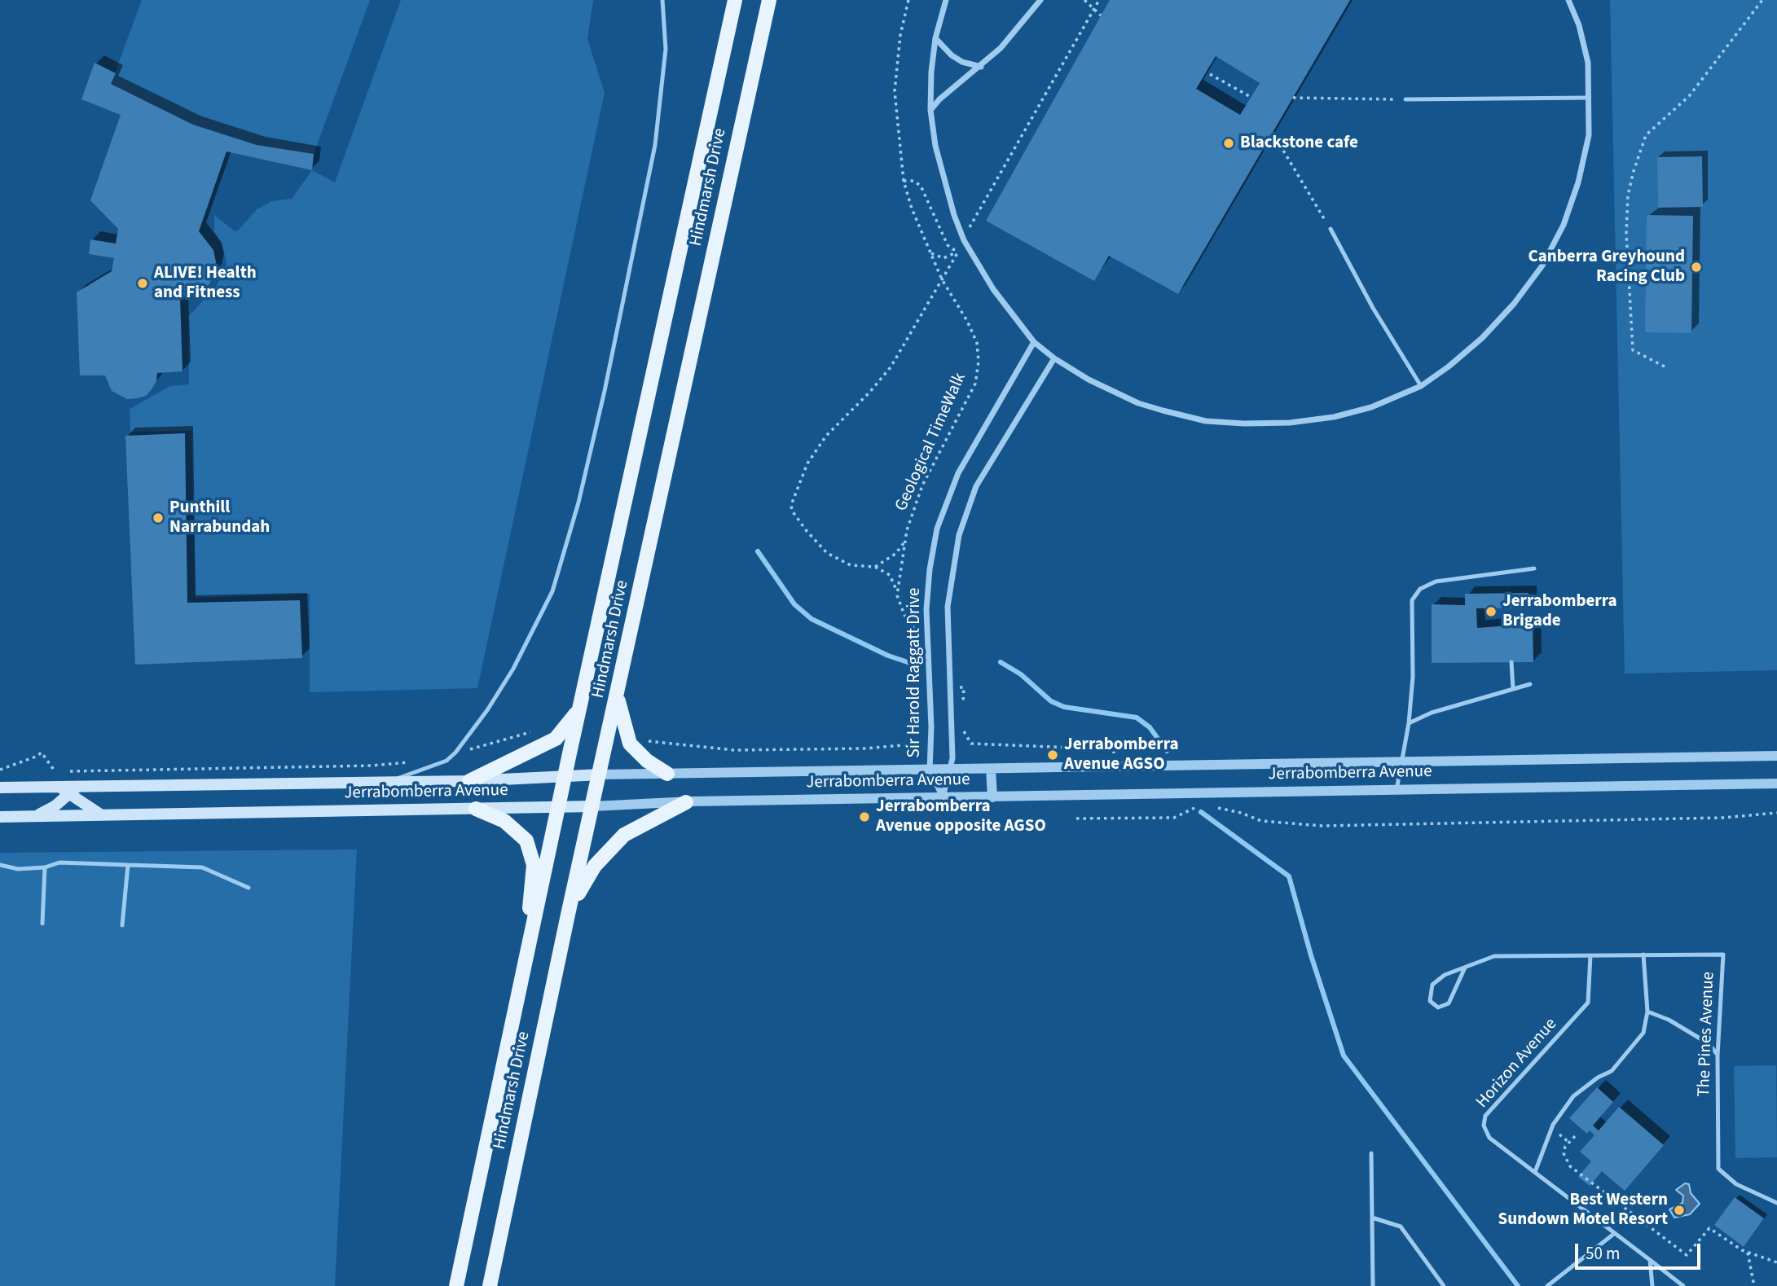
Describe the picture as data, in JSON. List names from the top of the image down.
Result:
{
  "streets": {
    "main road": ["Hindmarsh Drive", "Jerrabomberra Avenue"],
    "street": ["Sir Harold Raggatt Drive"],
    "lane": ["The Pines Avenue", "Horizon Avenue"],
    "path": ["Geological TimeWalk"]
  },
  "crossings": [
    ["Hindmarsh Drive", "Jerrabomberra Avenue"],
    ["Sir Harold Raggatt Drive", "Jerrabomberra Avenue"],
    ["The Pines Avenue", "Horizon Avenue"]
  ],
  "places": [
    "Blackstone cafe",
    "Canberra Greyhound Racing Club",
    "ALIVE! Health and Fitness",
    "Punthill Narrabundah",
    "Jerrabomberra Brigade",
    "Jerrabomberra Avenue AGSO",
    "Jerrabomberra Avenue opposite AGSO",
    "Best Western Sundown Motel Resort"
  ],
  "scale_bar": "50 m"
}
